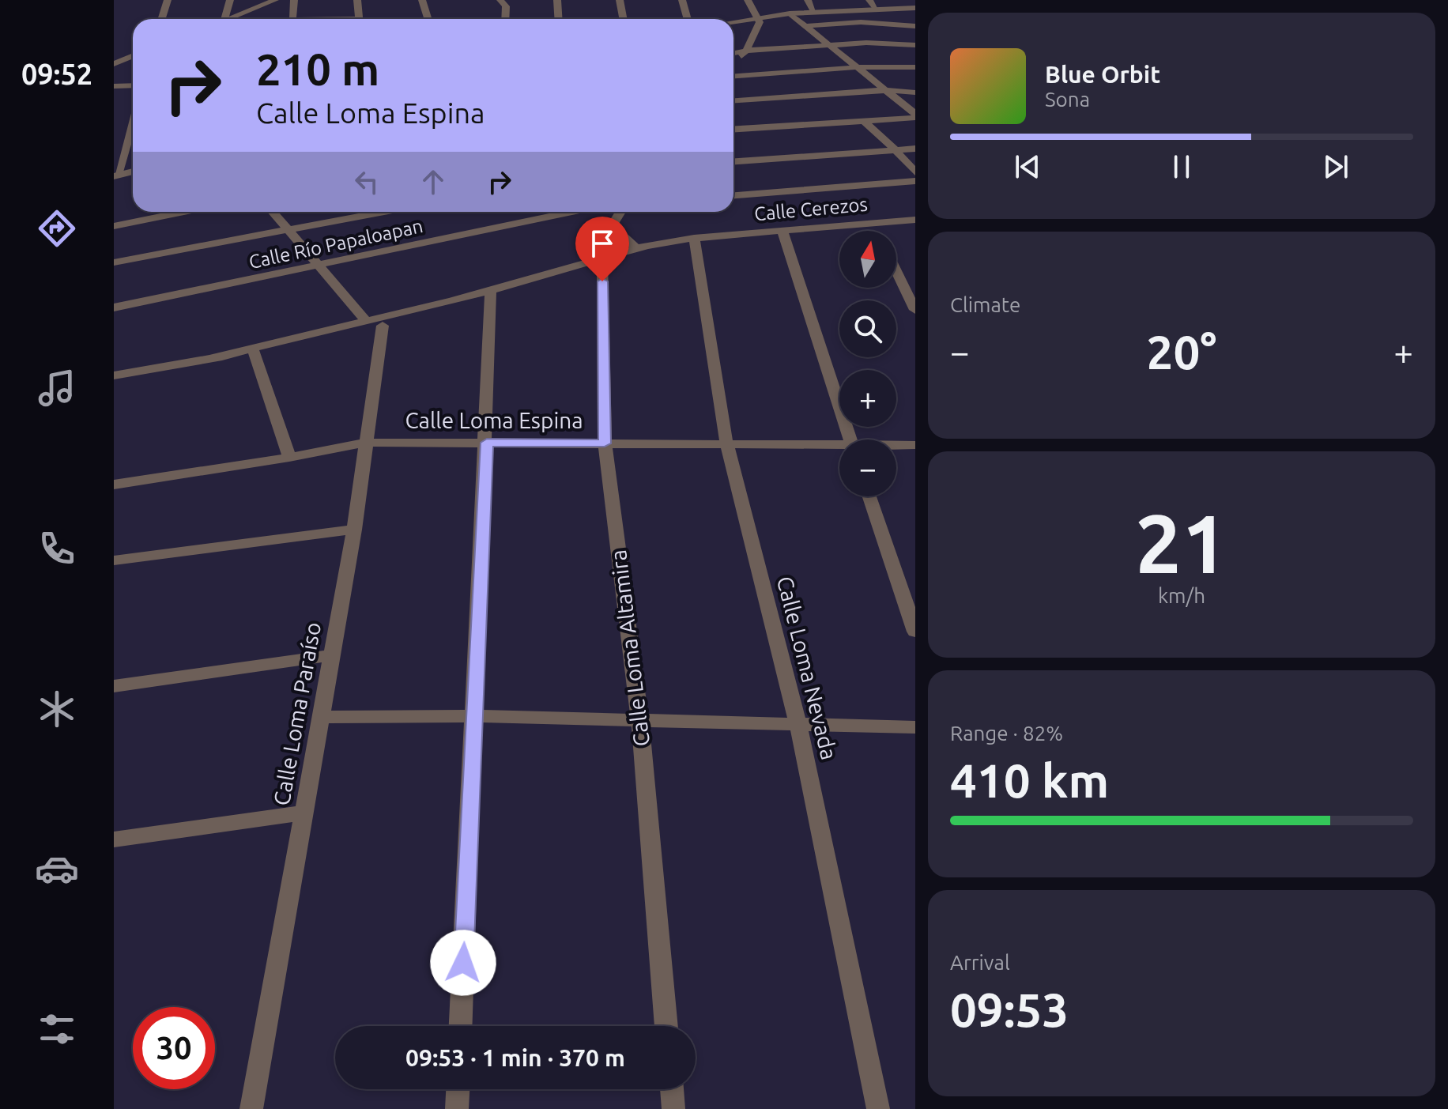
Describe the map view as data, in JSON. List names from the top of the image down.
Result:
{
  "streets": {
    "street": [
      "Calle Cerezos",
      "Calle Río Papaloapan",
      "Calle Loma Espina",
      "Calle Loma Altamira",
      "Calle Loma Nevada",
      "Calle Loma Paraíso"
    ]
  },
  "crossings": [
    ["Calle Cerezos", "Calle Loma Altamira"],
    ["Calle Cerezos", "Calle Loma Nevada"],
    ["Calle Cerezos", "Calle Loma Paraíso"],
    ["Calle Loma Espina", "Calle Loma Altamira"],
    ["Calle Loma Espina", "Calle Loma Nevada"],
    ["Calle Loma Espina", "Calle Loma Paraíso"]
  ],
  "north": "top",
  "page": {
    "tabs": "09:52",
    "turn": ["210 m", "Calle Loma Espina"],
    "song": ["Blue Orbit", "Sona"],
    "map_buttons": ["+", "−"],
    "tile": [
      "Climate",
      ["21", "km/h"],
      ["Range · 82%", "410 km"],
      ["Arrival", "09:53"]
    ],
    "heat": ["−", "20°", "+"],
    "limit": "30",
    "trip": "09:53 · 1 min · 370 m"
  }
}
